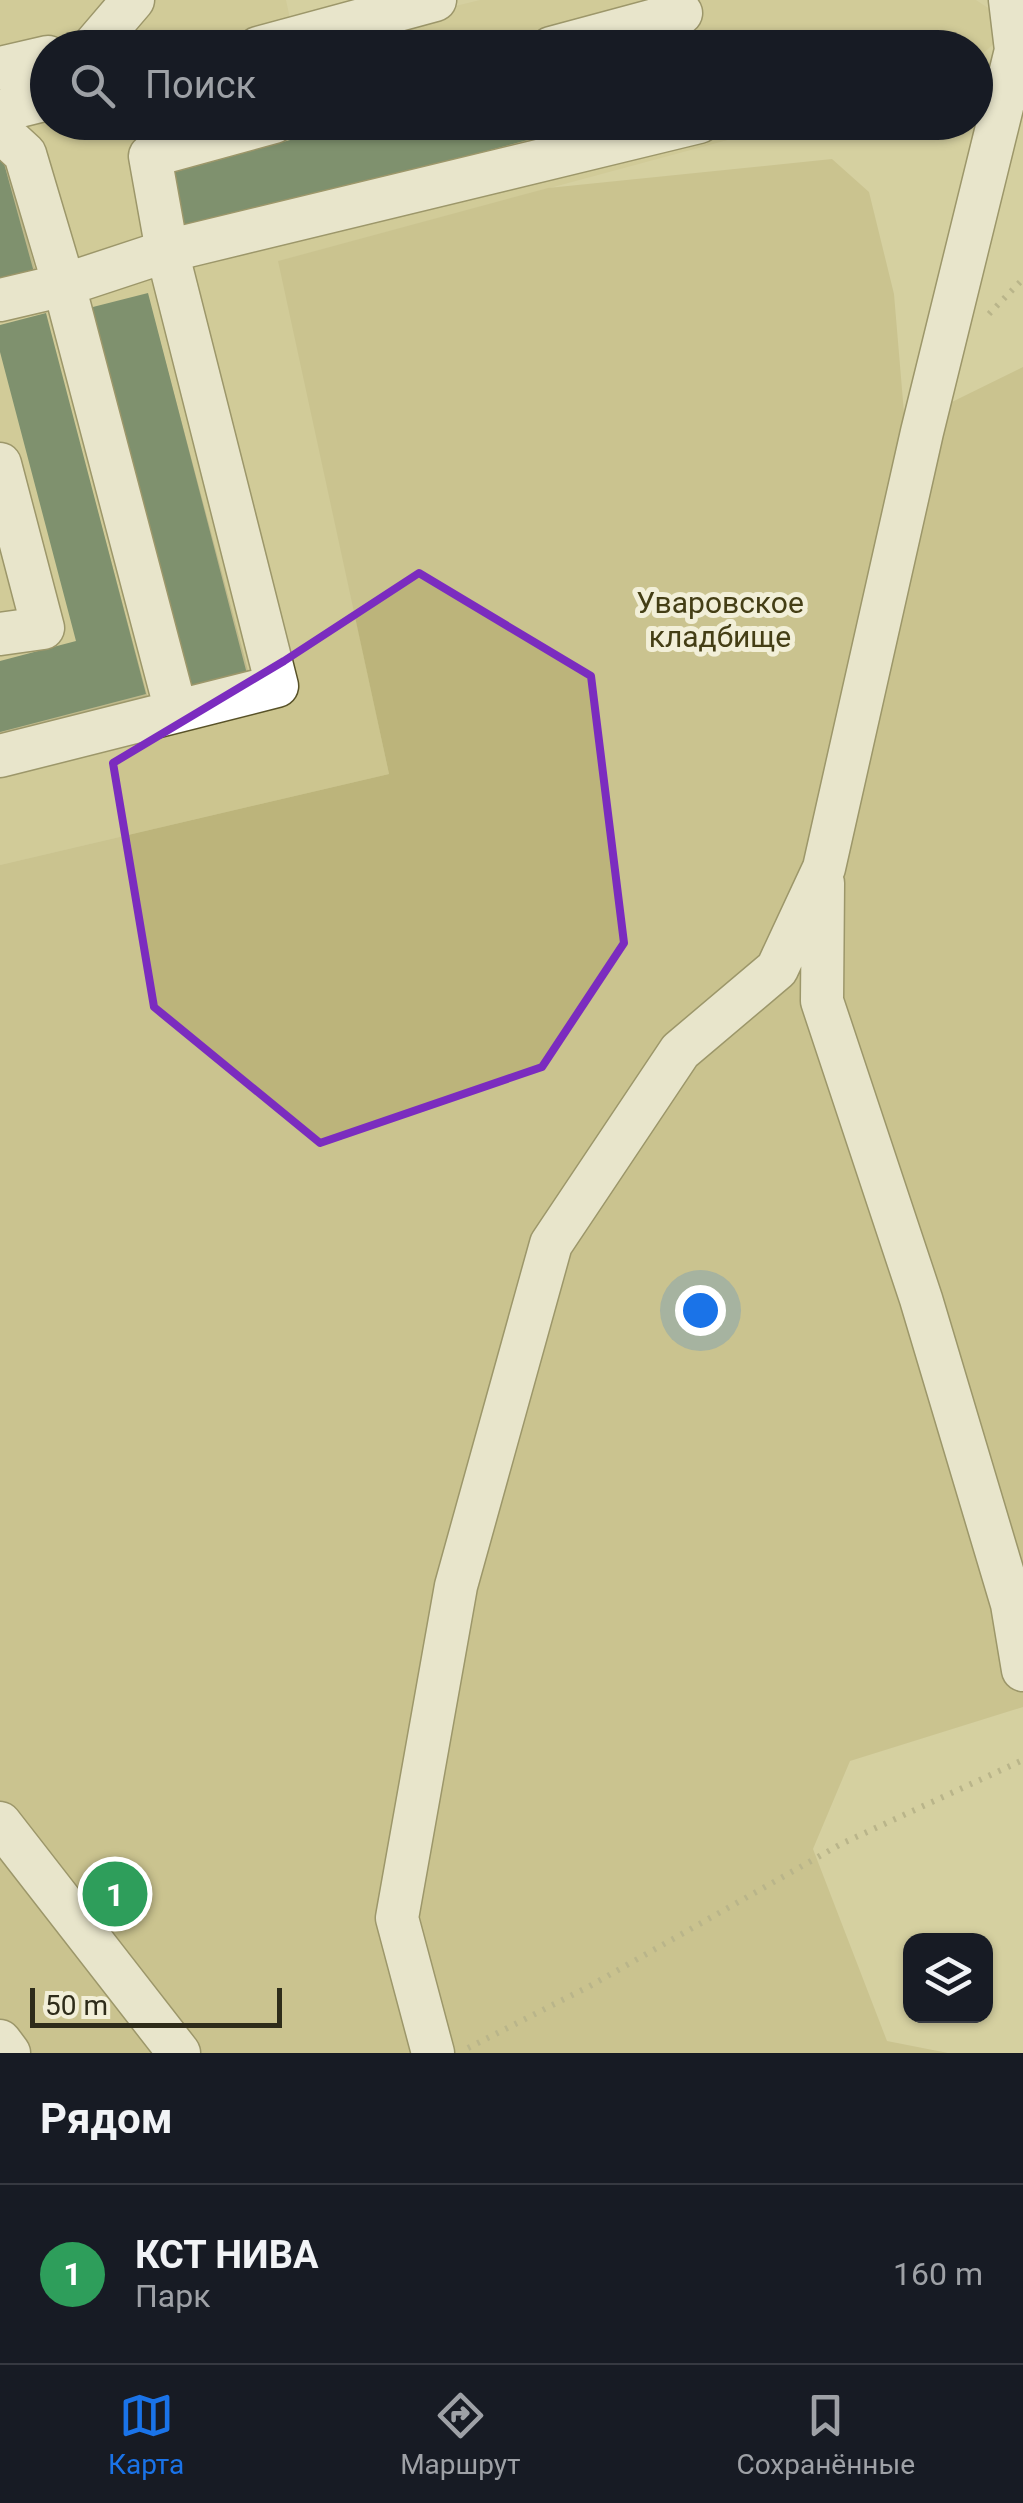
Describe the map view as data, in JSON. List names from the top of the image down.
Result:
{
  "parks": ["Уваровское кладбище"],
  "scale_bar": "50 m",
  "page": {
    "search": "Поиск",
    "pins": "1",
    "scale": "50 m",
    "heading": "Рядом",
    "list": [
      {
        "mark": "1",
        "name": "КСТ НИВА",
        "note": "Парк",
        "value": "160 m"
      }
    ],
    "nav": ["Карта", "Маршрут", "Сохранённые"]
  }
}
